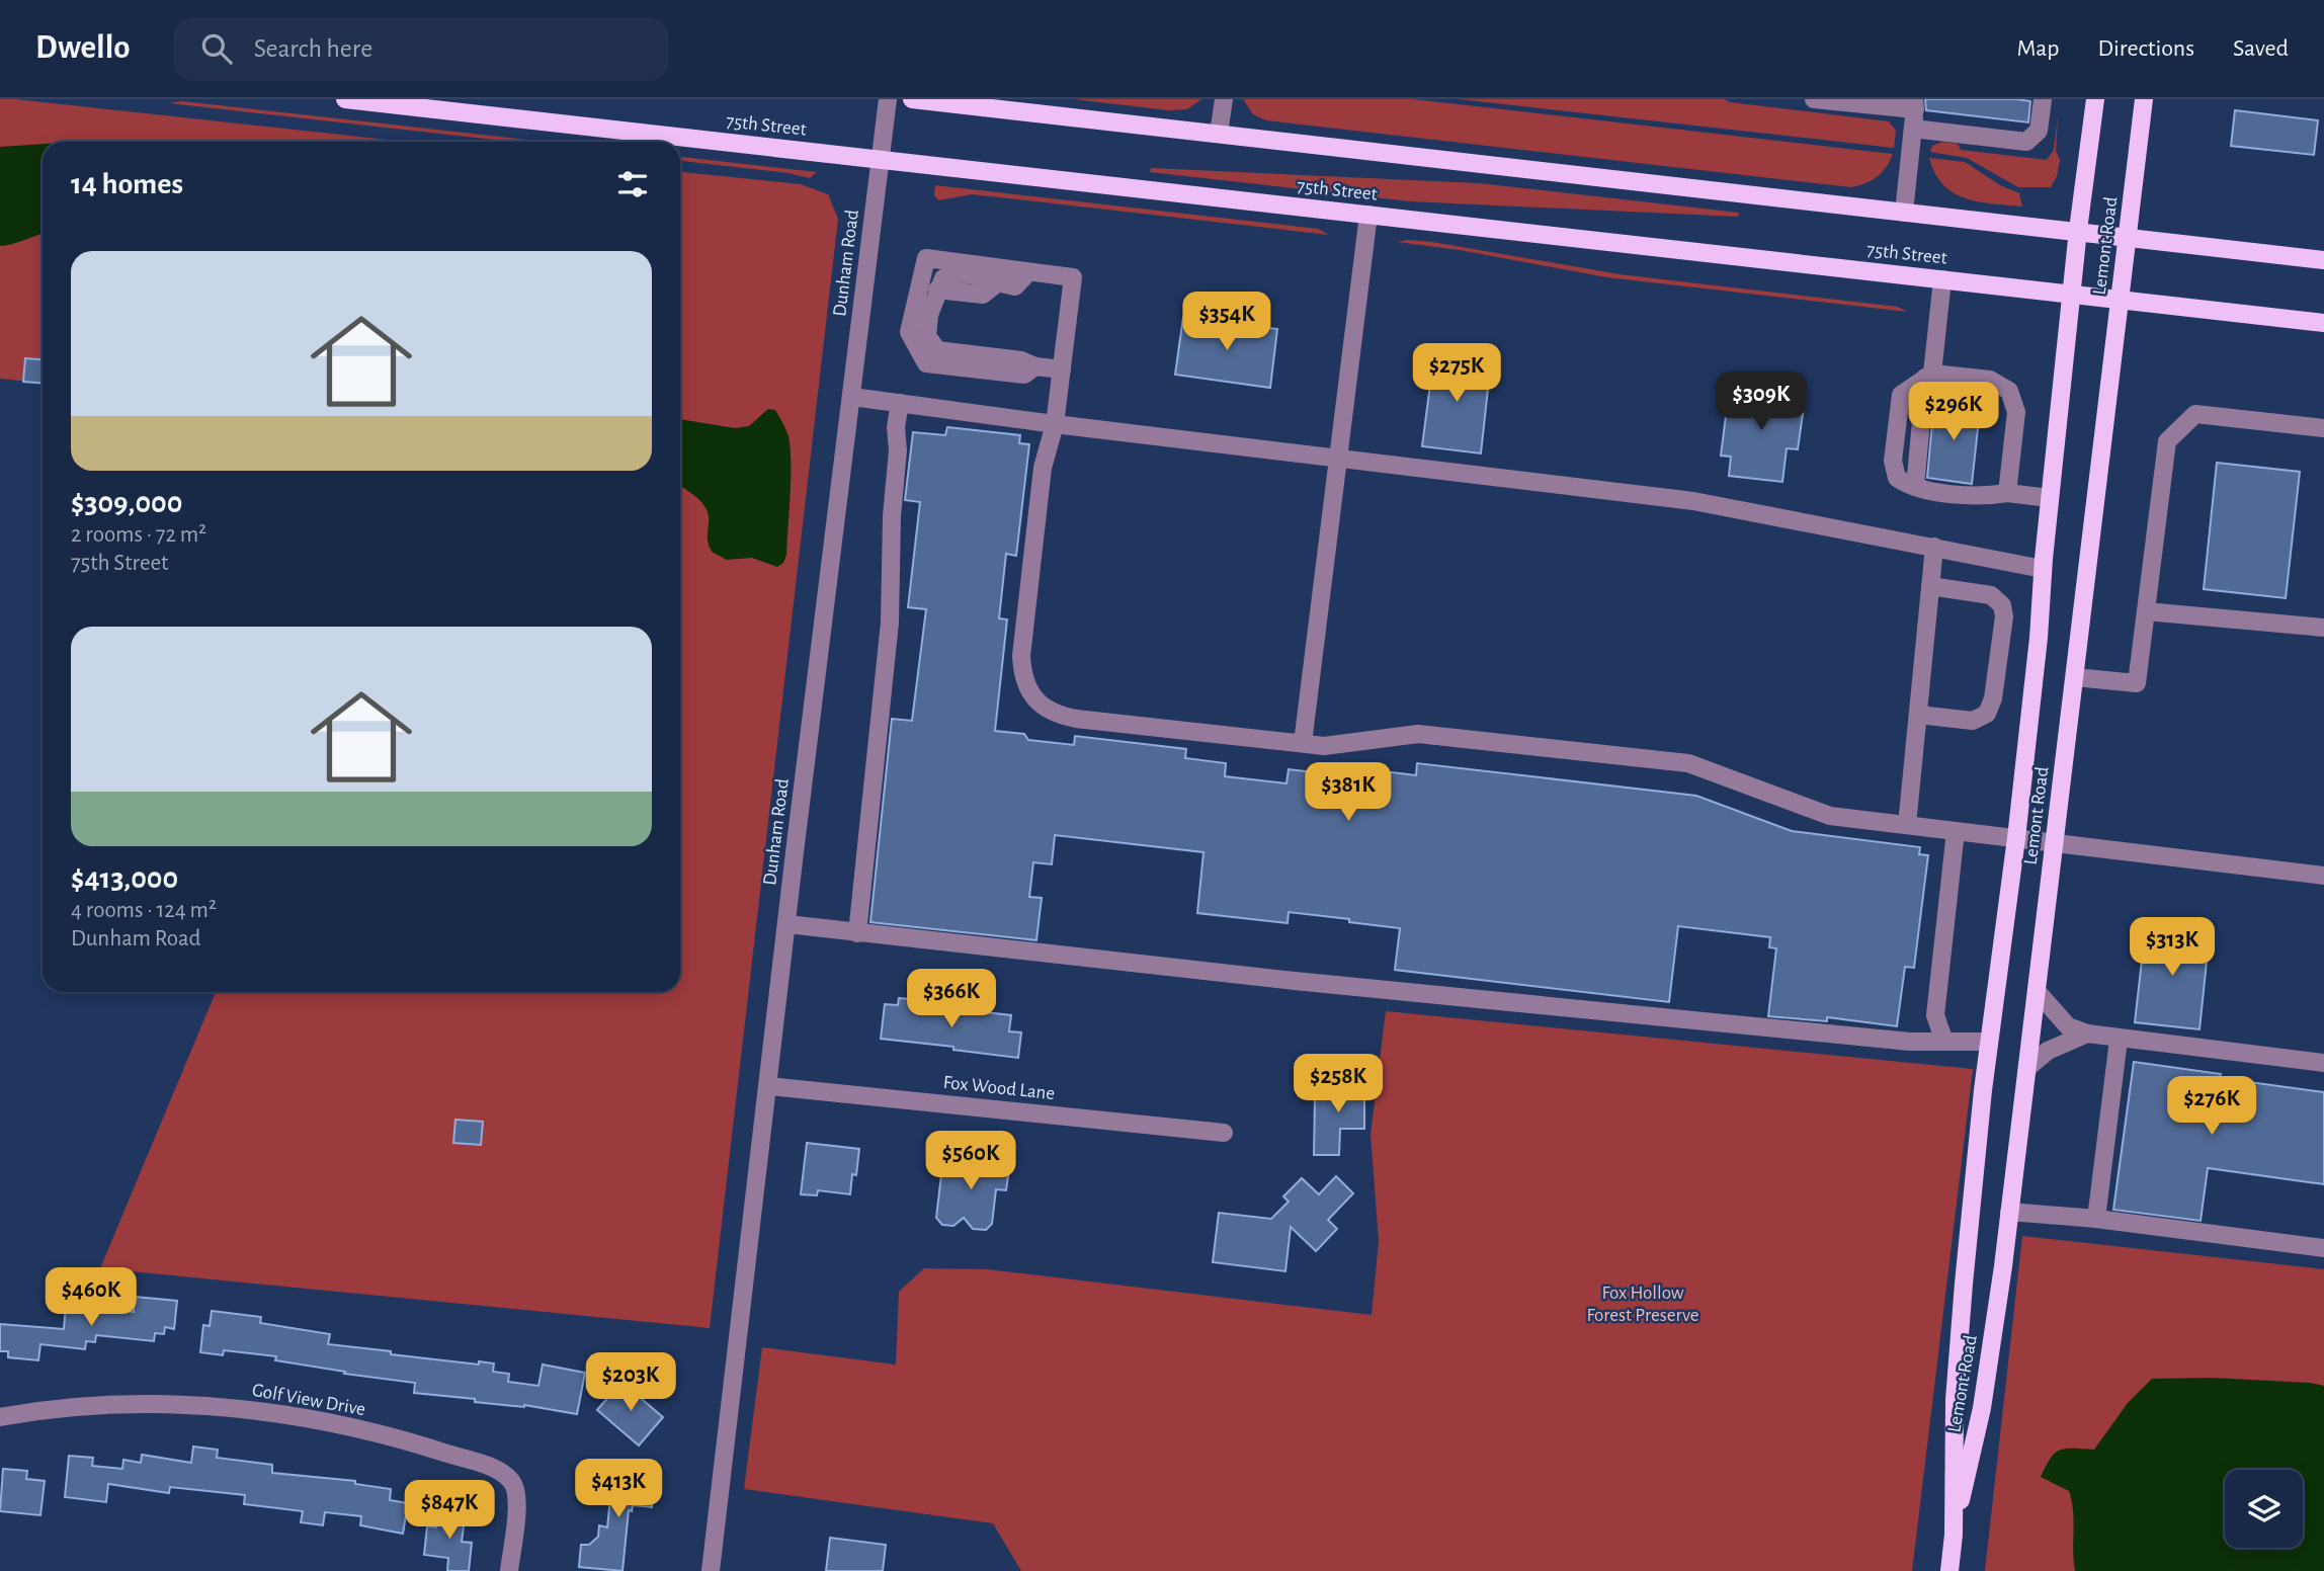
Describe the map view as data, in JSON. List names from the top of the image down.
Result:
{
  "streets": {
    "main road": ["75th Street", "Lemont Road"],
    "street": ["Dunham Road", "Fox Wood Lane", "Golf View Drive"]
  },
  "crossings": [
    ["75th Street", "Lemont Road"],
    ["75th Street", "Dunham Road"],
    ["Dunham Road", "Fox Wood Lane"]
  ],
  "parks": ["Fox Hollow Forest Preserve"],
  "page": {
    "header": "Dwello",
    "search": "Search here",
    "nav": ["Map", "Directions", "Saved"],
    "heading": "14 homes",
    "list": [
      {
        "name": "$309,000",
        "note": "2 rooms · 72 m² · 75th Street"
      },
      {
        "name": "$413,000",
        "note": "4 rooms · 124 m² · Dunham Road"
      }
    ],
    "price": [
      "$354K",
      "$275K",
      "$309K",
      "$296K",
      "$381K",
      "$313K",
      "$366K",
      "$258K",
      "$276K",
      "$560K",
      "$460K",
      "$203K",
      "$413K",
      "$847K"
    ]
  }
}
